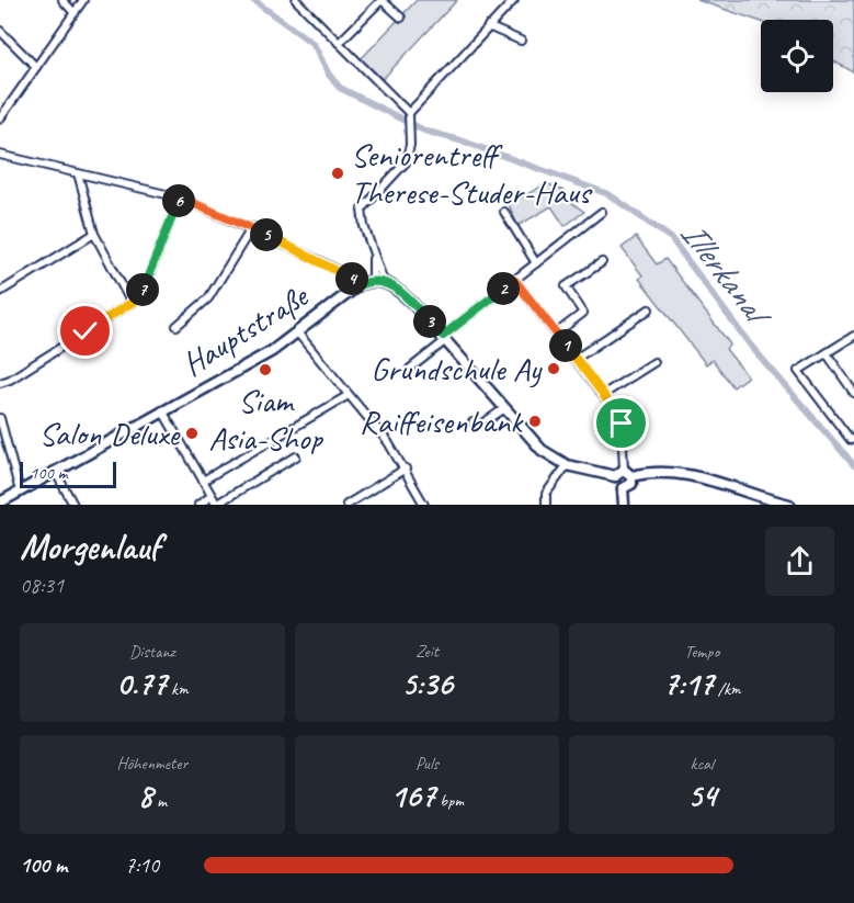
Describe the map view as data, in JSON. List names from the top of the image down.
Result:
{
  "streets": {
    "main road": ["Hauptstraße"]
  },
  "water": ["Illerkanal"],
  "places": [
    "Seniorentreff Therese-Studer-Haus",
    "Grundschule Ay",
    "Siam Asia-Shop",
    "Raiffeisenbank",
    "Salon Deluxe"
  ],
  "scale_bar": "100 m",
  "page": {
    "pins": [
      "6",
      "5",
      "4",
      "2",
      "7",
      "3",
      "1"
    ],
    "scale": "100 m",
    "heading": ["Morgenlauf", "08:31"],
    "stats": [
      ["Distanz", "0.77 km"],
      ["Zeit", "5:36"],
      ["Tempo", "7:17 /km"],
      ["Höhenmeter", "8 m"],
      ["Puls", "167 bpm"],
      ["kcal", "54"]
    ],
    "list": [
      {
        "name": "100 m",
        "note": "7:10"
      }
    ]
  }
}
